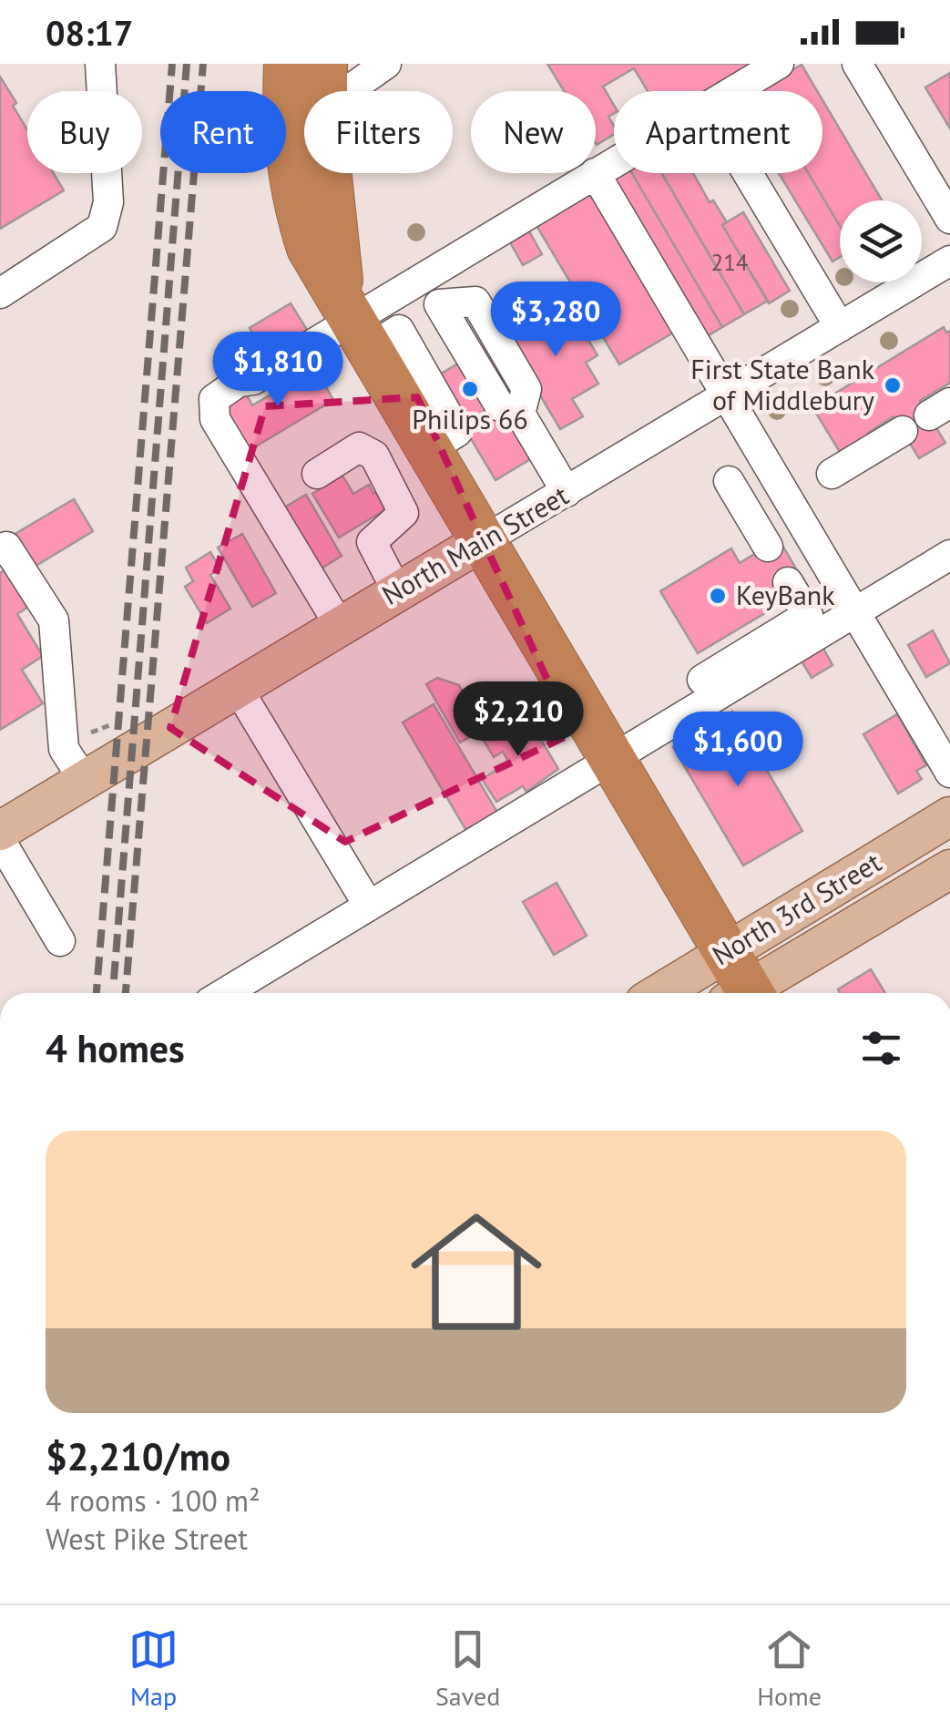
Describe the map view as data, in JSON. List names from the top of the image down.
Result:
{
  "streets": {
    "main road": ["North Main Street", "North 3rd Street"]
  },
  "places": ["First State Bank of Middlebury", "Philips 66", "KeyBank"],
  "house_numbers": ["214"],
  "page": {
    "status": "08:17",
    "chip": [
      "Buy",
      "Rent",
      "Filters",
      "New",
      "Apartment"
    ],
    "price": [
      "$3,280",
      "$1,810",
      "$2,210",
      "$1,600"
    ],
    "heading": "4 homes",
    "list": [
      {
        "name": "$2,210/mo",
        "note": "4 rooms · 100 m² · West Pike Street"
      }
    ],
    "tabs": ["Map", "Saved", "Home"]
  }
}
